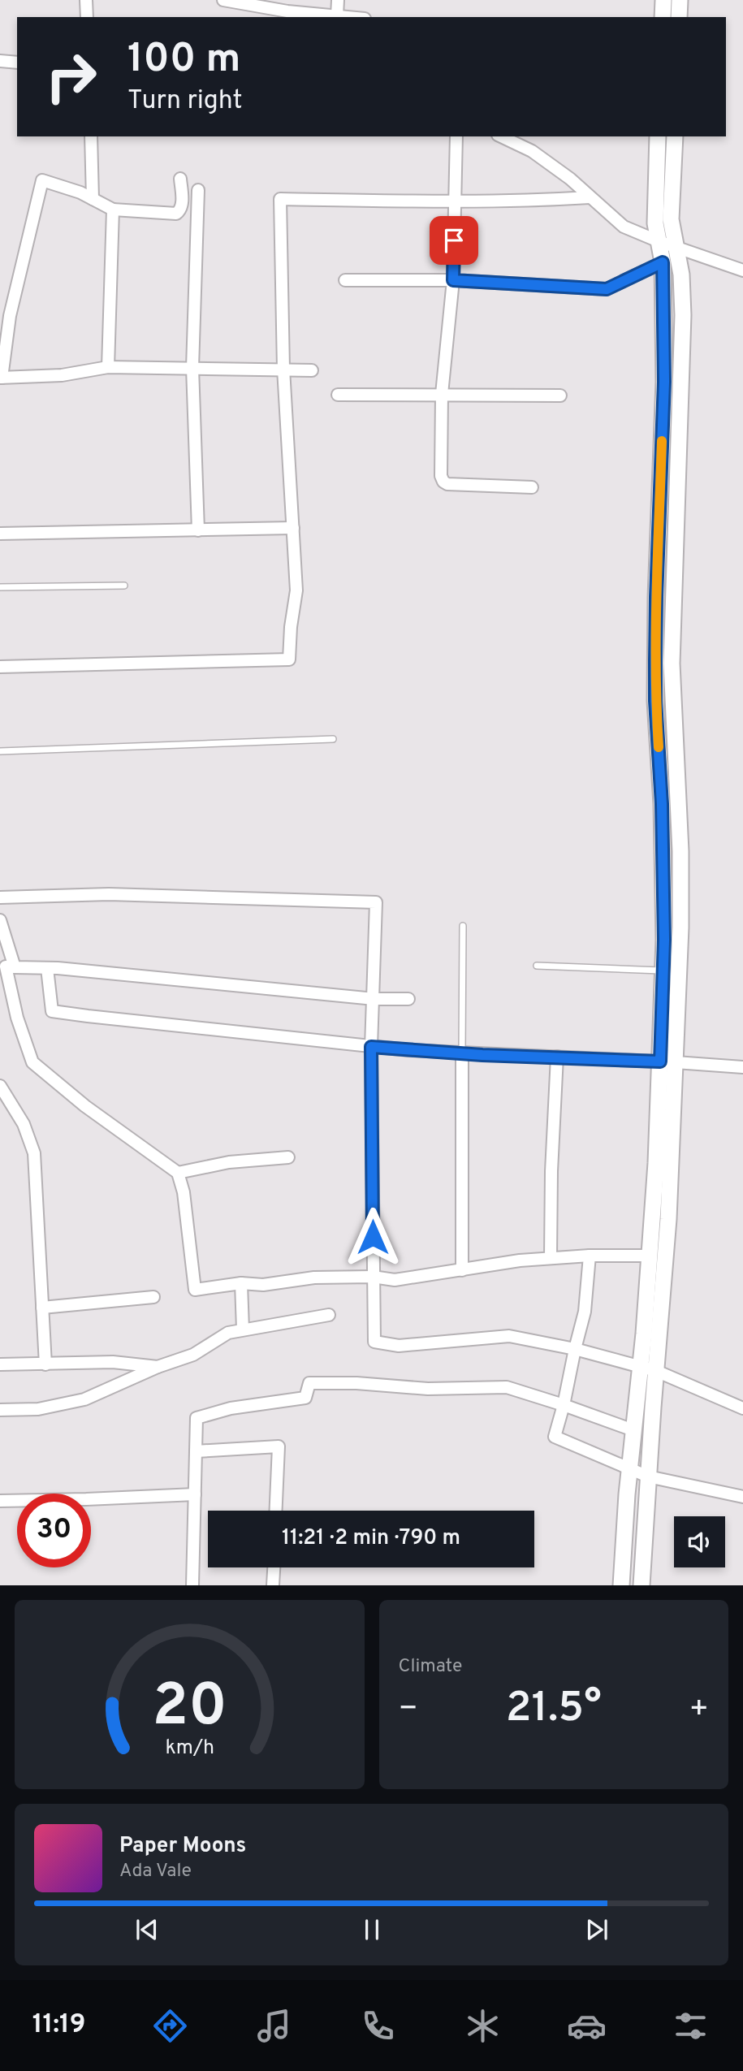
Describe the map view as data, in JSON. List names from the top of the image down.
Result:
{
  "page": {
    "turn": ["100 m", "Turn right"],
    "limit": "30",
    "trip": "11:21 · 2 min · 790 m",
    "tile": "Climate",
    "heat": ["−", "21.5°", "+"],
    "song": ["Paper Moons", "Ada Vale"],
    "tabs": "11:19",
    "gauge": ["20", "km/h"]
  }
}
